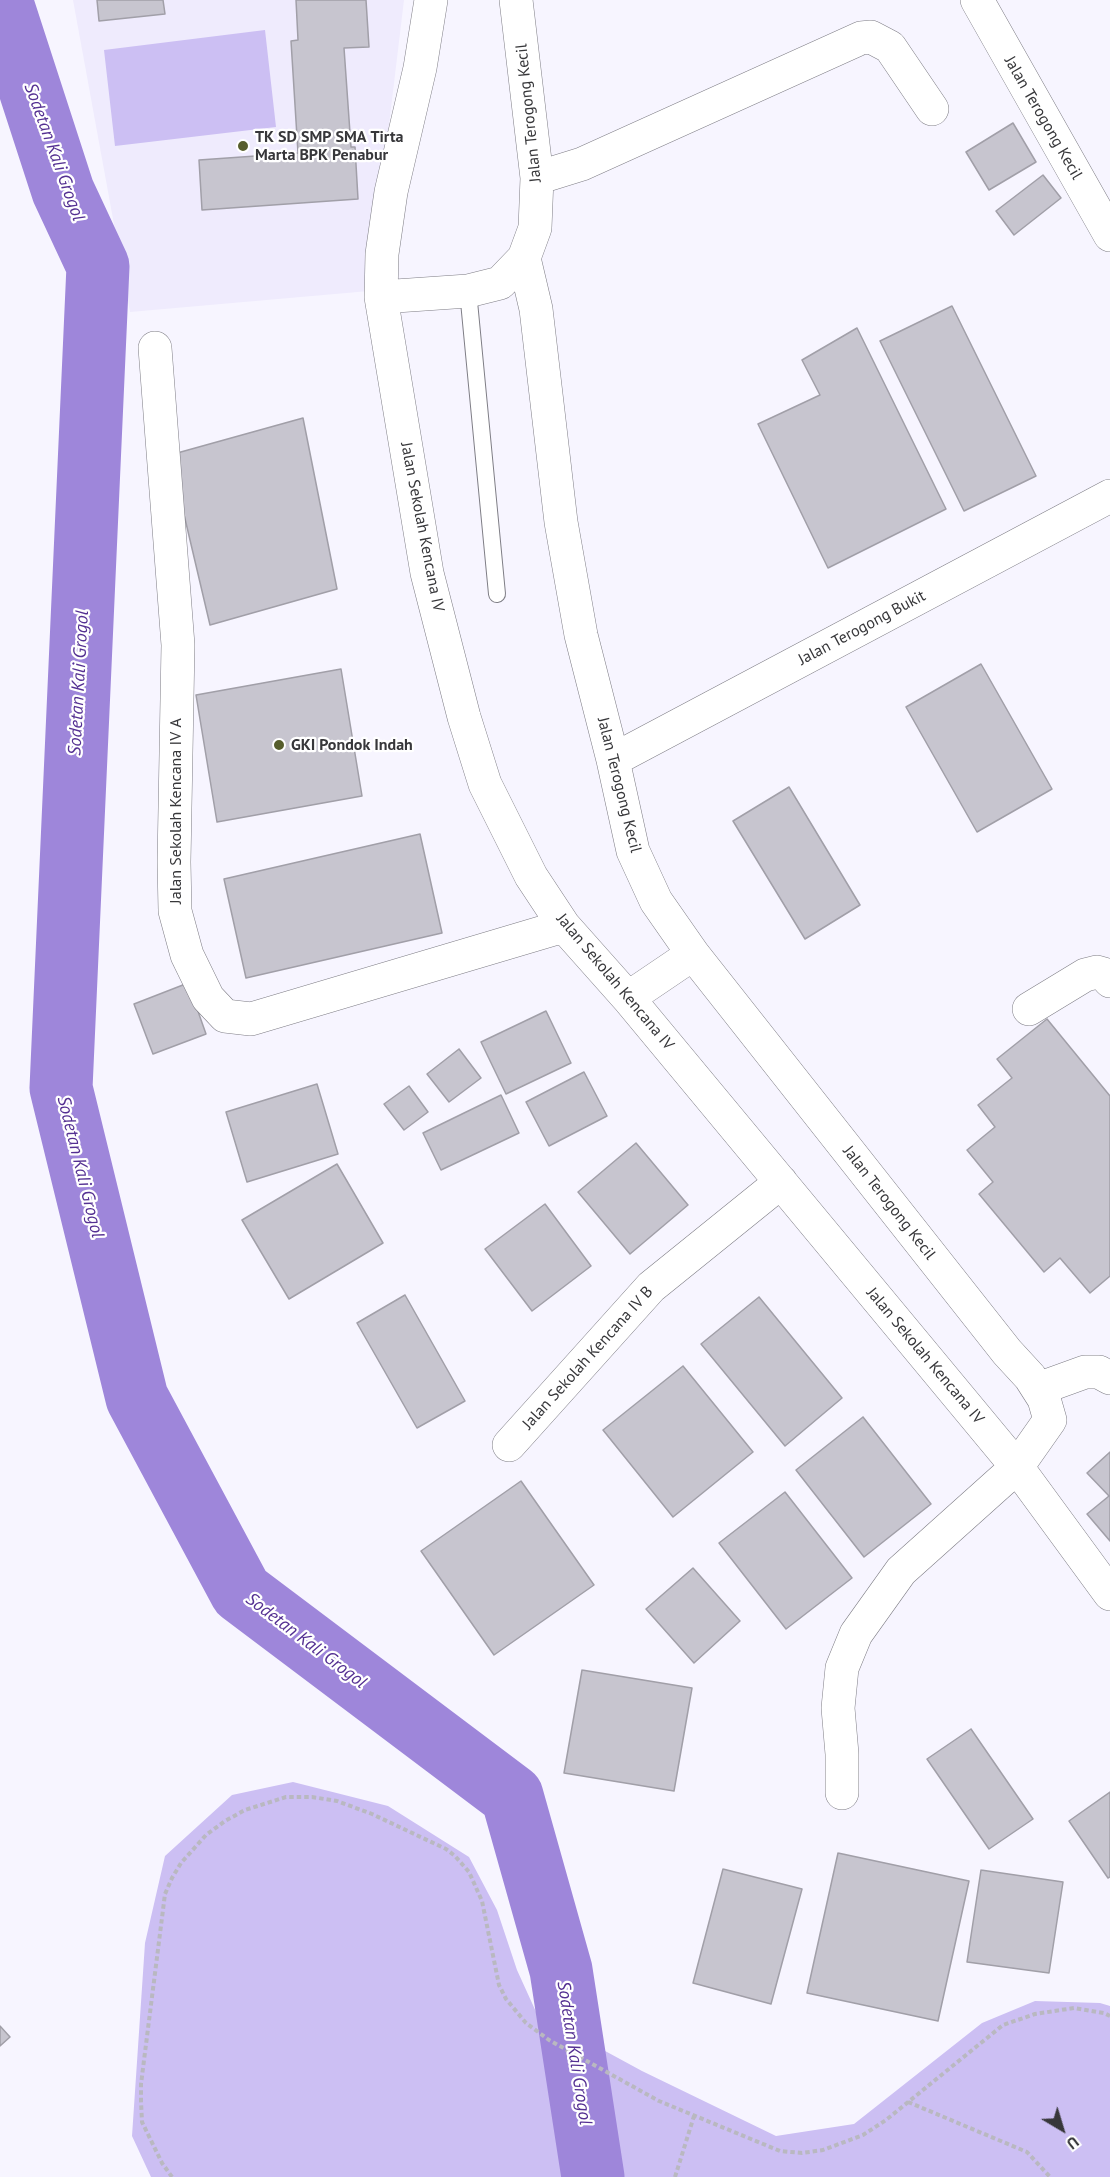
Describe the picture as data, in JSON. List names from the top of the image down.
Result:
{
  "streets": {
    "street": [
      "Jalan Terogong Kecil",
      "Jalan Sekolah Kencana IV",
      "Jalan Terogong Bukit",
      "Jalan Sekolah Kencana IV A",
      "Jalan Sekolah Kencana IV B"
    ]
  },
  "crossings": [
    ["Jalan Terogong Kecil", "Jalan Sekolah Kencana IV"],
    ["Jalan Terogong Kecil", "Jalan Terogong Bukit"],
    ["Jalan Sekolah Kencana IV", "Jalan Sekolah Kencana IV A"],
    ["Jalan Sekolah Kencana IV", "Jalan Sekolah Kencana IV B"]
  ],
  "water": ["Sodetan Kali Grogol"],
  "places": ["TK SD SMP SMA Tirta Marta BPK Penabur", "GKI Pondok Indah"],
  "north": "bottom right"
}
